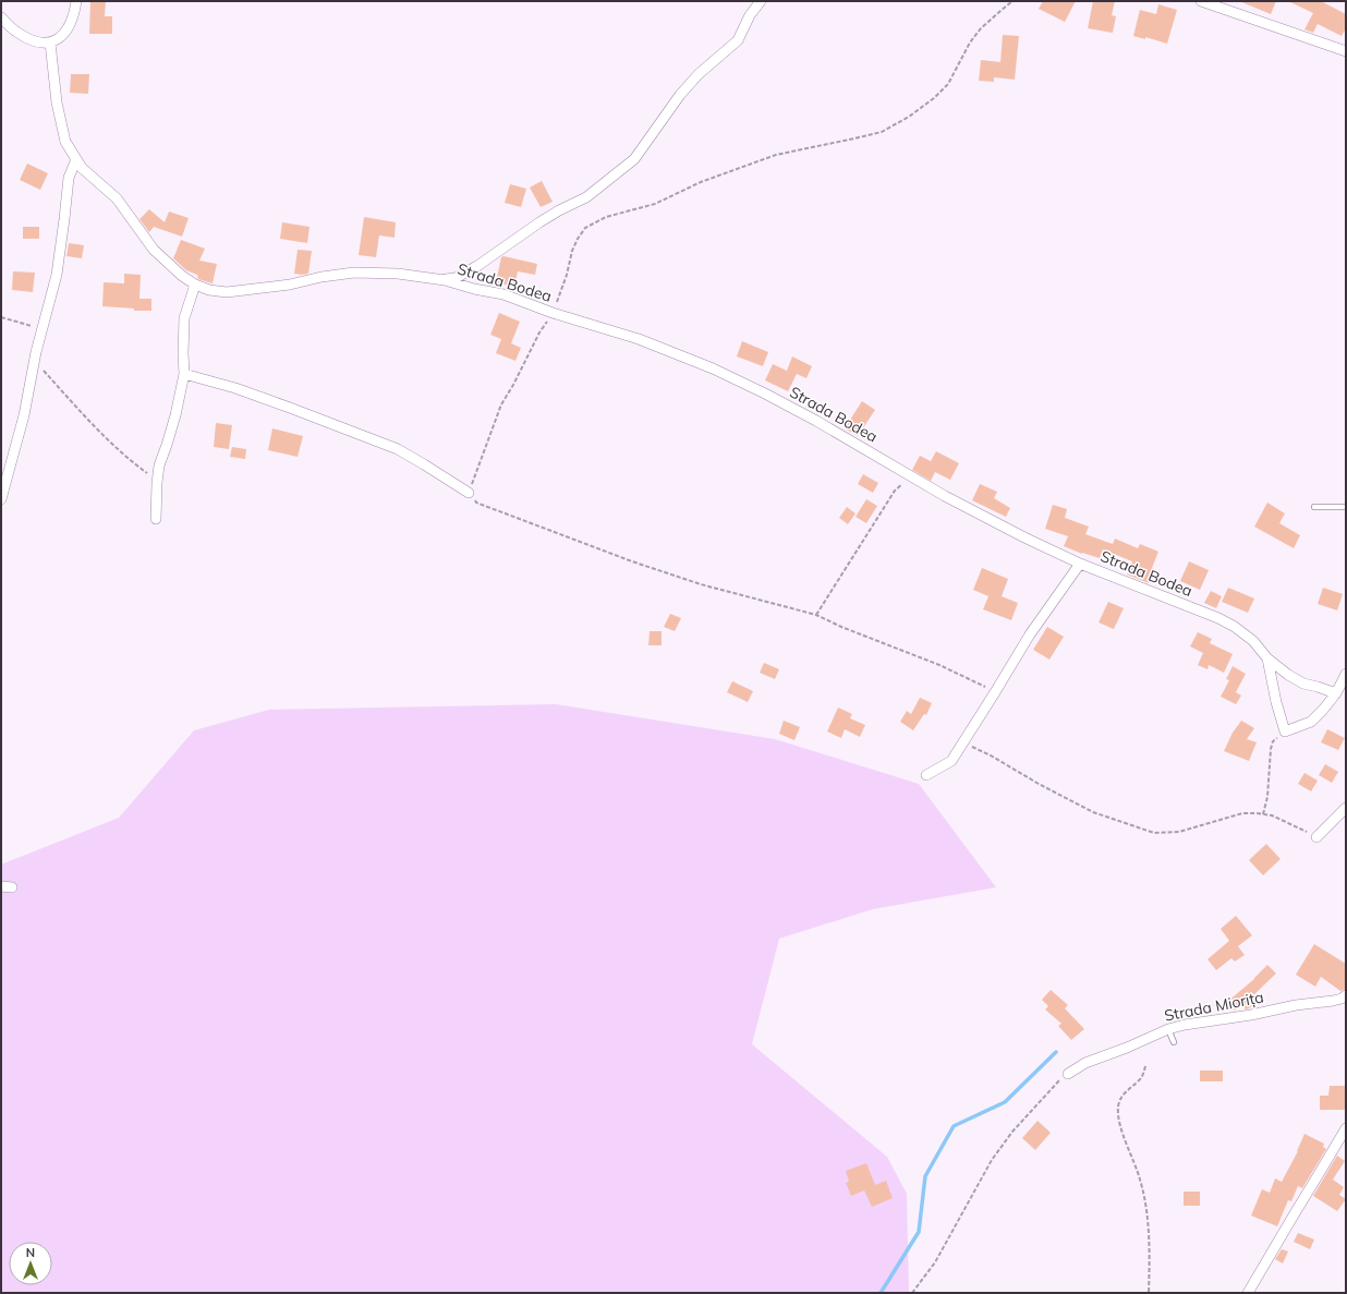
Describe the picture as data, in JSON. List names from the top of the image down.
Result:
{
  "streets": {
    "street": ["Strada Bodea", "Strada Miorița"]
  },
  "north": "top"
}
